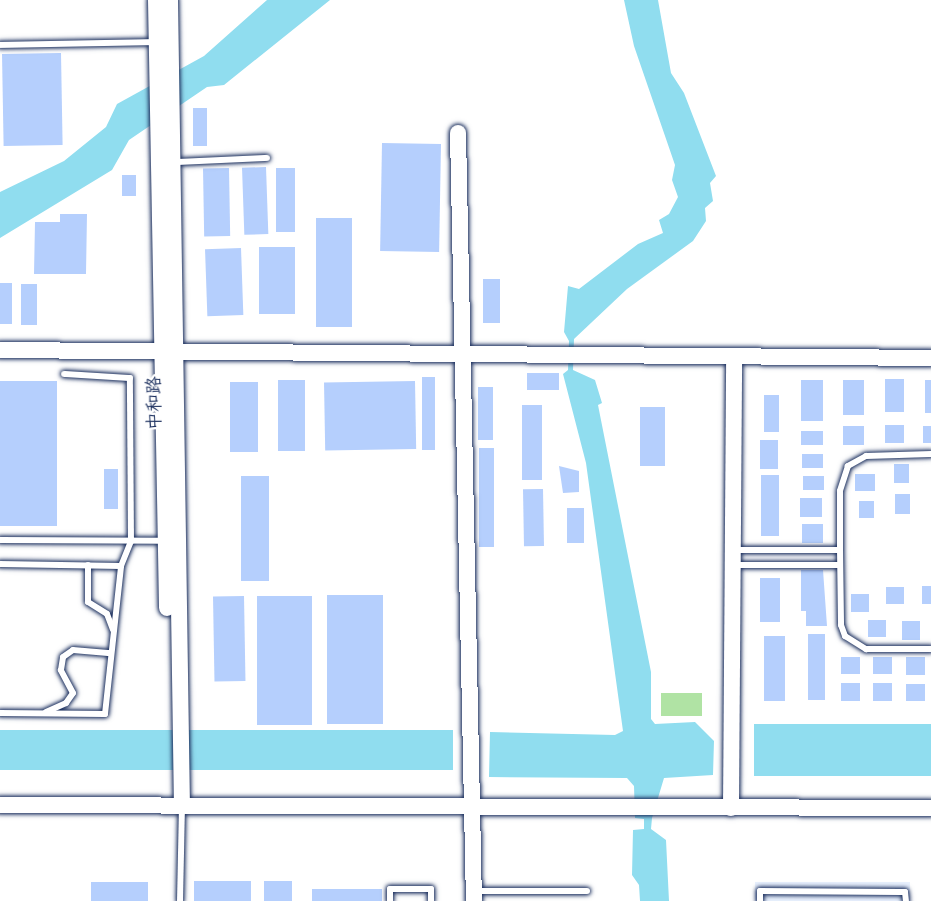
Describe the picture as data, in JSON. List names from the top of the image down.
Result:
{
  "streets": {
    "main road": ["中和路"]
  }
}
